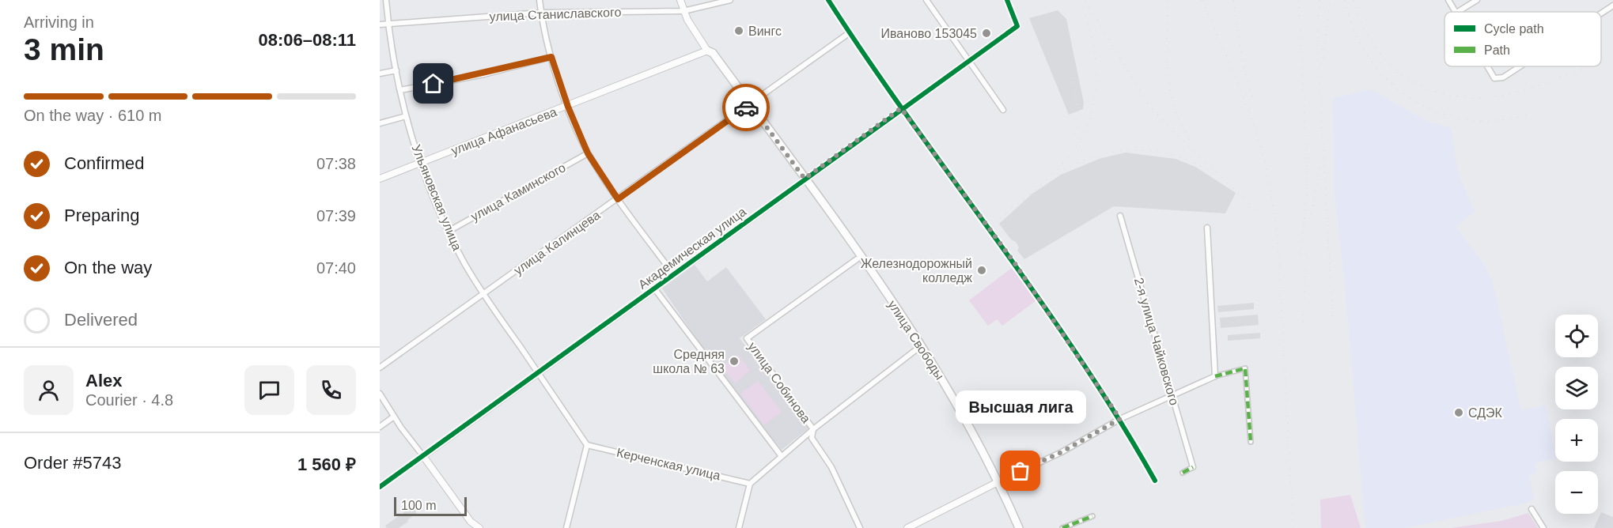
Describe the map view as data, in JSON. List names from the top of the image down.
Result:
{
  "streets": {
    "main road": ["улица Свободы"],
    "street": [
      "улица Станиславского",
      "улица Афанасьева",
      "улица Каминского",
      "Ульяновская улица",
      "улица Калинцева",
      "Академическая улица",
      "2-я улица Чайковского",
      "улица Собинова",
      "Керченская улица"
    ]
  },
  "crossings": [
    ["улица Станиславского", "Ульяновская улица"],
    ["улица Станиславского", "улица Свободы"],
    ["улица Афанасьева", "Ульяновская улица"],
    ["улица Афанасьева", "улица Свободы"],
    ["улица Каминского", "Ульяновская улица"],
    ["Ульяновская улица", "улица Калинцева"],
    ["Ульяновская улица", "Академическая улица"],
    ["Ульяновская улица", "Керченская улица"],
    ["улица Калинцева", "улица Свободы"],
    ["Академическая улица", "улица Свободы"],
    ["улица Свободы", "улица Собинова"]
  ],
  "places": [
    "Вингс",
    "Иваново 153045",
    "Железнодорожный колледж",
    "Средняя школа № 63",
    "СДЭК",
    "Высшая лига"
  ],
  "legend": ["Cycle path", "Path"],
  "scale_bar": "100 m",
  "page": {
    "heading": ["3 min", "Arriving in", "08:06–08:11"],
    "panel": [
      "Alex",
      "Courier · 4.8",
      "Order #5743",
      "1 560 ₽"
    ],
    "bar": "On the way · 610 m",
    "list": [
      ["Confirmed", "07:38"],
      ["Preparing", "07:39"],
      ["On the way", "07:40"],
      "Delivered"
    ],
    "map_buttons": ["+", "−"],
    "bubble": "Высшая лига",
    "scale": "100 m"
  }
}
